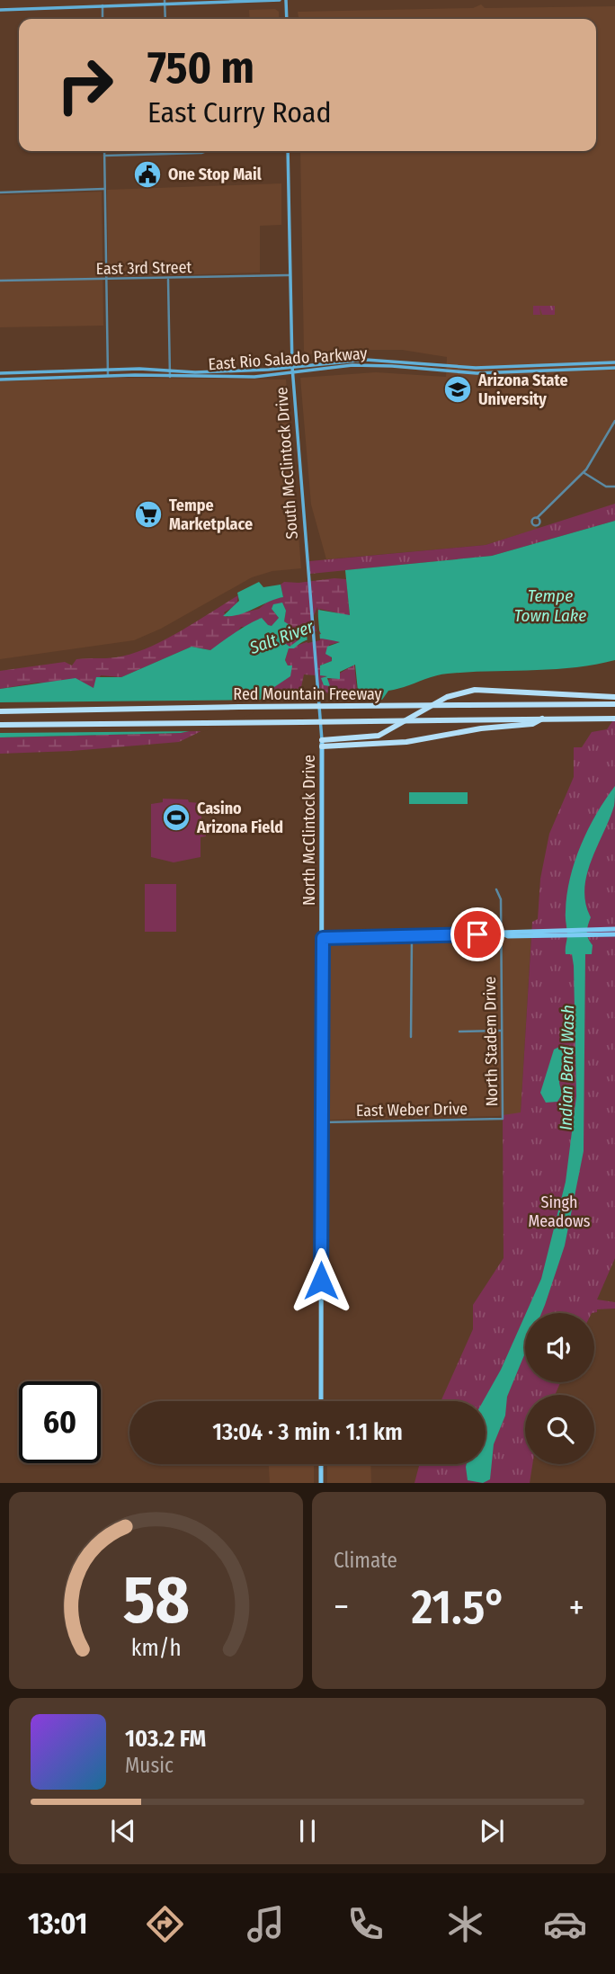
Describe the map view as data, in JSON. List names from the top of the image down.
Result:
{
  "streets": {
    "highway": ["Red Mountain Freeway"],
    "main road": ["East Rio Salado Parkway", "South McClintock Drive", "North McClintock Drive"],
    "street": ["East 3rd Street", "North Stadem Drive", "East Weber Drive"]
  },
  "crossings": [
    ["East 3rd Street", "South McClintock Drive"],
    ["East Rio Salado Parkway", "South McClintock Drive"],
    ["South McClintock Drive", "North McClintock Drive"],
    ["North McClintock Drive", "East Weber Drive"],
    ["North Stadem Drive", "East Weber Drive"]
  ],
  "water": ["Tempe Town Lake", "Salt River", "Indian Bend Wash"],
  "parks": ["Singh Meadows"],
  "places": {
    "public building": ["One Stop Mail"],
    "school or university": ["Arizona State University"],
    "supermarket": ["Tempe Marketplace"],
    "sports": ["Casino Arizona Field"]
  },
  "page": {
    "turn": ["750 m", "East Curry Road"],
    "limit": "60",
    "trip": "13:04 · 3 min · 1.1 km",
    "tile": "Climate",
    "heat": ["−", "21.5°", "+"],
    "song": ["103.2 FM", "Music"],
    "tabs": "13:01",
    "gauge": ["58", "km/h"]
  }
}
